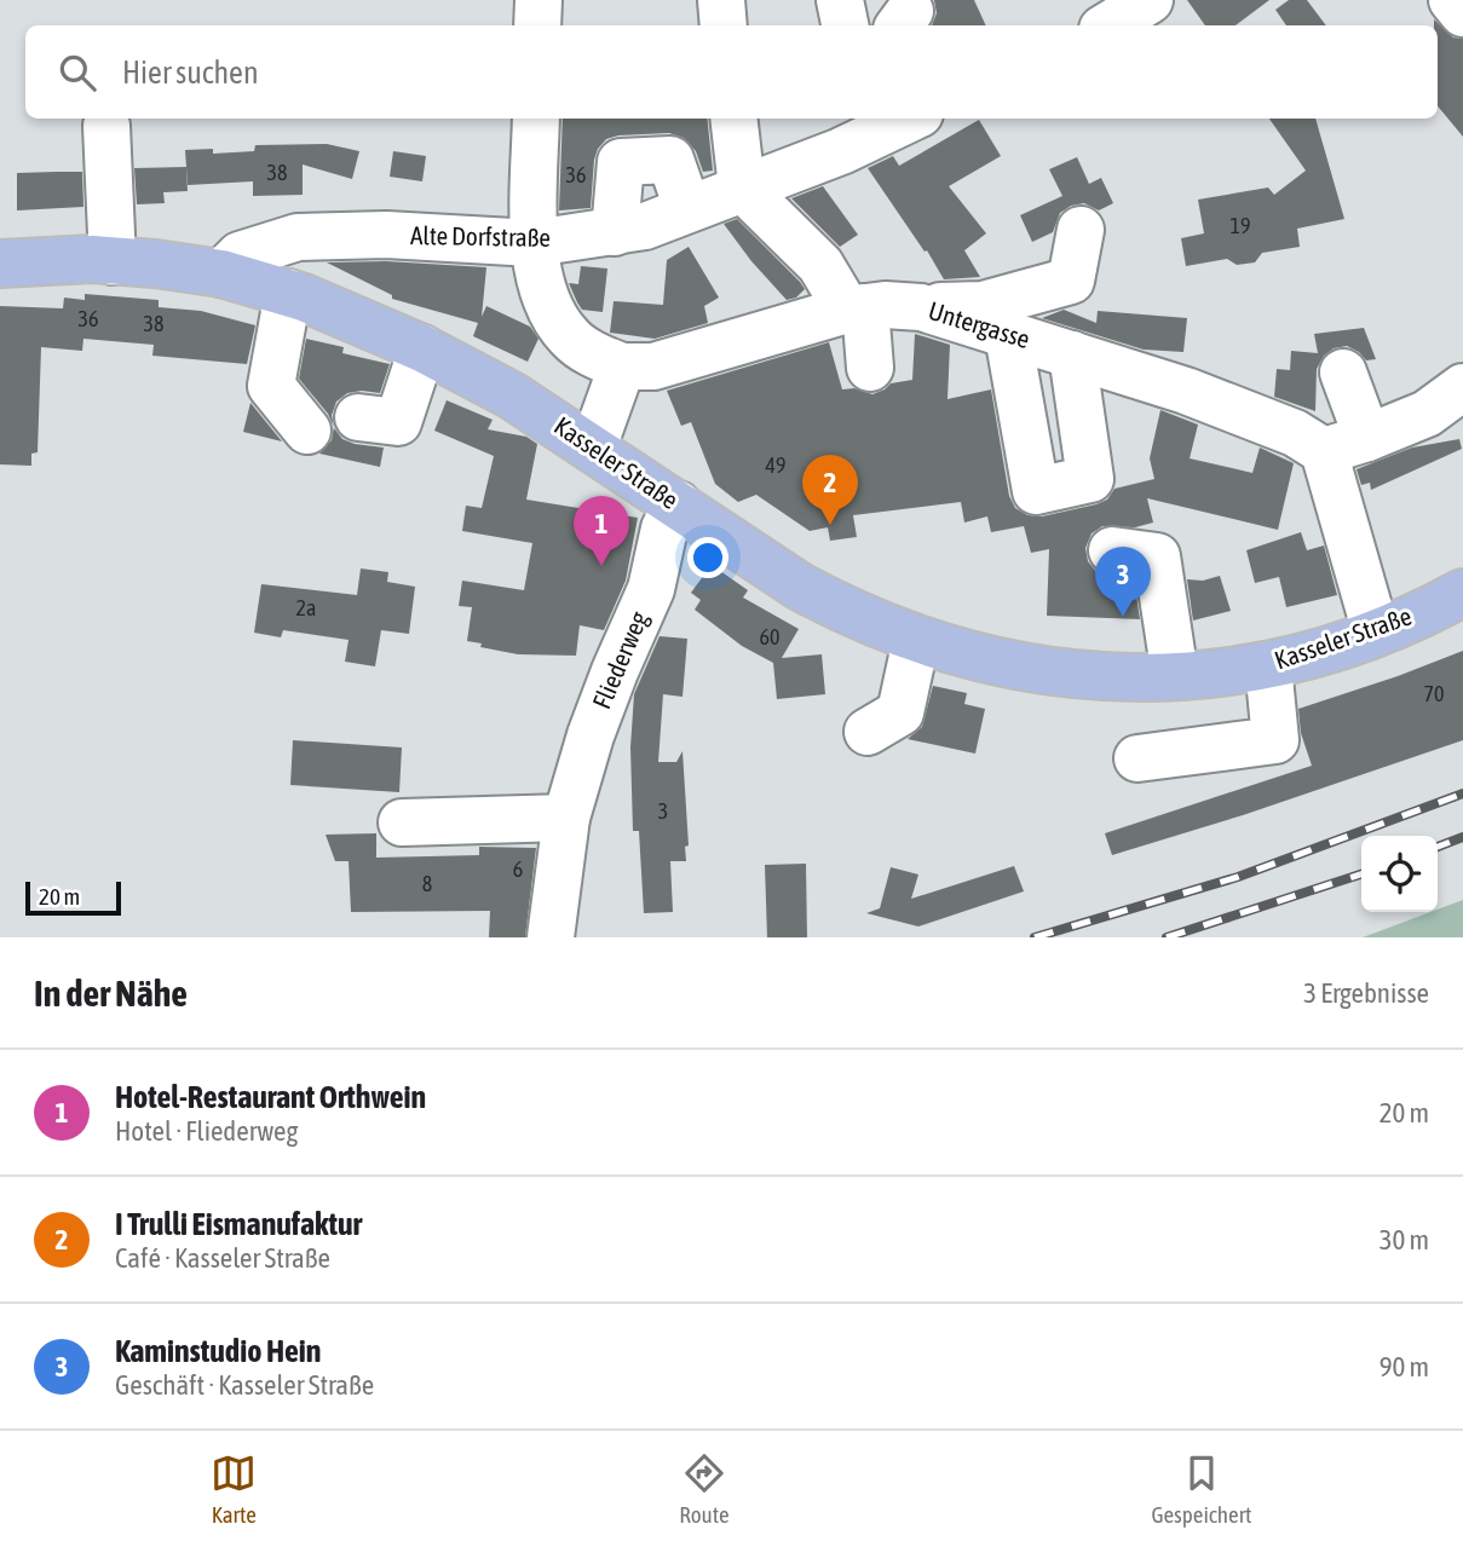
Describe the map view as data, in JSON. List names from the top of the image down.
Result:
{
  "streets": {
    "main road": ["Kasseler Straße"],
    "street": ["Alte Dorfstraße", "Untergasse", "Fliederweg"]
  },
  "crossings": [
    ["Alte Dorfstraße", "Kasseler Straße"],
    ["Kasseler Straße", "Fliederweg"]
  ],
  "house_numbers": [
    "38",
    "36",
    "19",
    "36",
    "38",
    "49",
    "2a",
    "60",
    "70",
    "3",
    "6",
    "8"
  ],
  "scale_bar": "20 m",
  "page": {
    "search": "Hier suchen",
    "pins": ["2", "1", "3"],
    "scale": "20 m",
    "heading": ["In der Nähe", "3 Ergebnisse"],
    "list": [
      {
        "mark": "1",
        "name": "Hotel-Restaurant Orthwein",
        "note": "Hotel · Fliederweg",
        "value": "20 m"
      },
      {
        "mark": "2",
        "name": "I Trulli Eismanufaktur",
        "note": "Café · Kasseler Straße",
        "value": "30 m"
      },
      {
        "mark": "3",
        "name": "Kaminstudio Hein",
        "note": "Geschäft · Kasseler Straße",
        "value": "90 m"
      }
    ],
    "nav": ["Karte", "Route", "Gespeichert"]
  }
}
